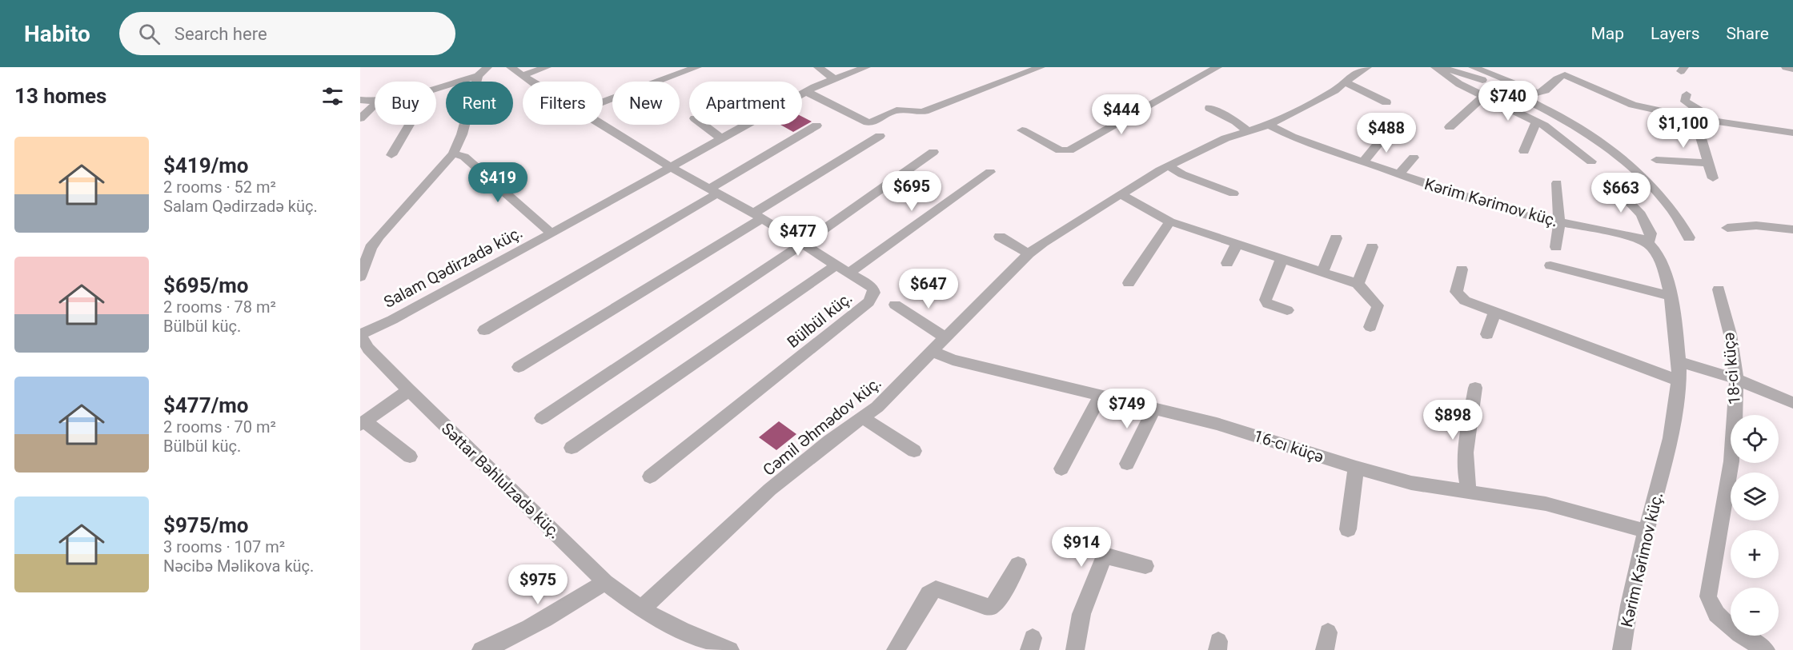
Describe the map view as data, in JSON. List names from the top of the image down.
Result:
{
  "streets": {
    "street": [
      "Kərim Kərimov küç.",
      "Salam Qədirzadə küç.",
      "Bülbül küç.",
      "18-ci küçə",
      "Cəmil Əhmədov küç.",
      "16-cı küçə",
      "Səttar Bəhlulzadə küç."
    ]
  },
  "crossings": [
    ["Kərim Kərimov küç.", "Cəmil Əhmədov küç."],
    ["Kərim Kərimov küç.", "16-cı küçə"],
    ["Salam Qədirzadə küç.", "Bülbül küç."],
    ["Salam Qədirzadə küç.", "Səttar Bəhlulzadə küç."],
    ["Cəmil Əhmədov küç.", "16-cı küçə"],
    ["Cəmil Əhmədov küç.", "Səttar Bəhlulzadə küç."]
  ],
  "page": {
    "header": "Habito",
    "search": "Search here",
    "nav": ["Map", "Layers", "Share"],
    "heading": "13 homes",
    "price": [
      "$740",
      "$444",
      "$1,100",
      "$488",
      "$419",
      "$695",
      "$663",
      "$477",
      "$647",
      "$749",
      "$898",
      "$914",
      "$975"
    ],
    "chip": [
      "Buy",
      "Rent",
      "Filters",
      "New",
      "Apartment"
    ],
    "list": [
      {
        "name": "$419/mo",
        "note": "2 rooms · 52 m² · Salam Qədirzadə küç."
      },
      {
        "name": "$695/mo",
        "note": "2 rooms · 78 m² · Bülbül küç."
      },
      {
        "name": "$477/mo",
        "note": "2 rooms · 70 m² · Bülbül küç."
      },
      {
        "name": "$975/mo",
        "note": "3 rooms · 107 m² · Nəcibə Məlikova küç."
      }
    ],
    "map_buttons": ["+", "−"]
  }
}
